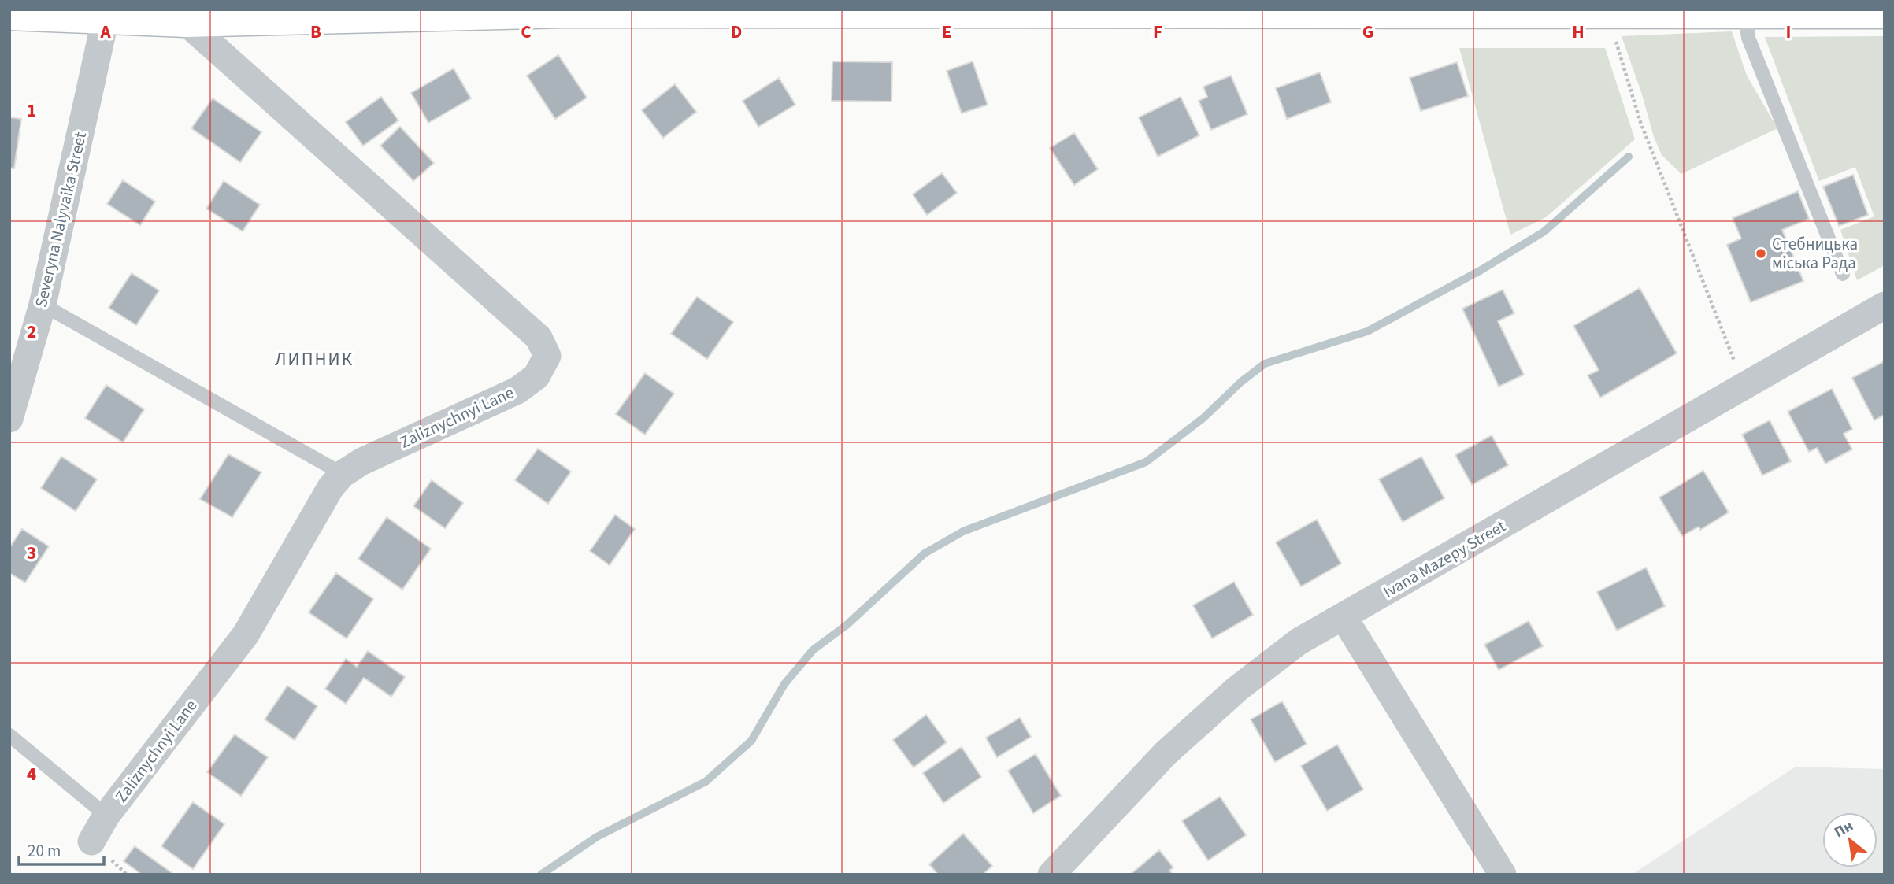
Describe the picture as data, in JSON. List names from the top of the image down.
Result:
{
  "streets": {
    "street": ["Severyna Nalyvaika Street", "Zaliznychnyi Lane", "Ivana Mazepy Street"]
  },
  "districts": ["ЛИПНИК"],
  "places": ["Стебницька міська Рада"],
  "scale_bar": "20 m",
  "north": "top left",
  "grid": {
    "columns": [
      "A",
      "B",
      "C",
      "D",
      "E",
      "F",
      "G",
      "H",
      "I"
    ],
    "rows": [
      "1",
      "2",
      "3",
      "4"
    ]
  }
}
